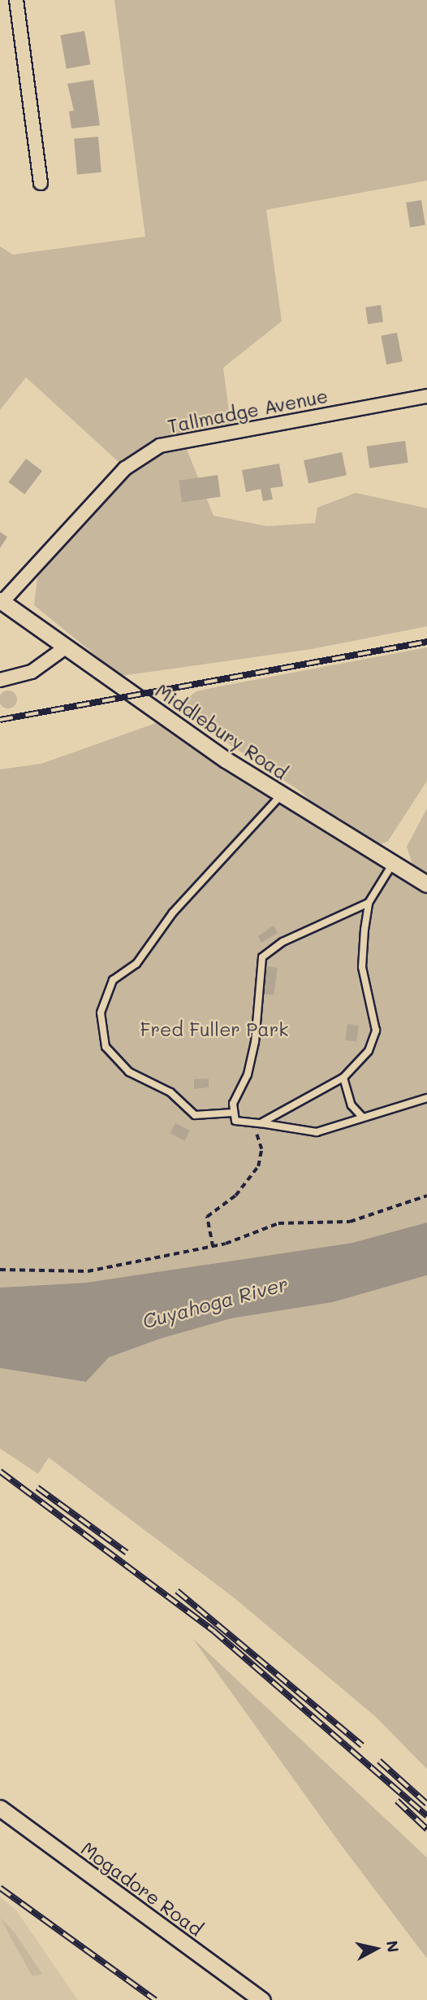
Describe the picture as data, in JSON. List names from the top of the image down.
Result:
{
  "streets": {
    "street": ["Tallmadge Avenue", "Middlebury Road", "Mogadore Road"]
  },
  "crossings": [
    ["Tallmadge Avenue", "Middlebury Road"]
  ],
  "water": ["Cuyahoga River"],
  "parks": ["Fred Fuller Park"],
  "north": "right"
}
